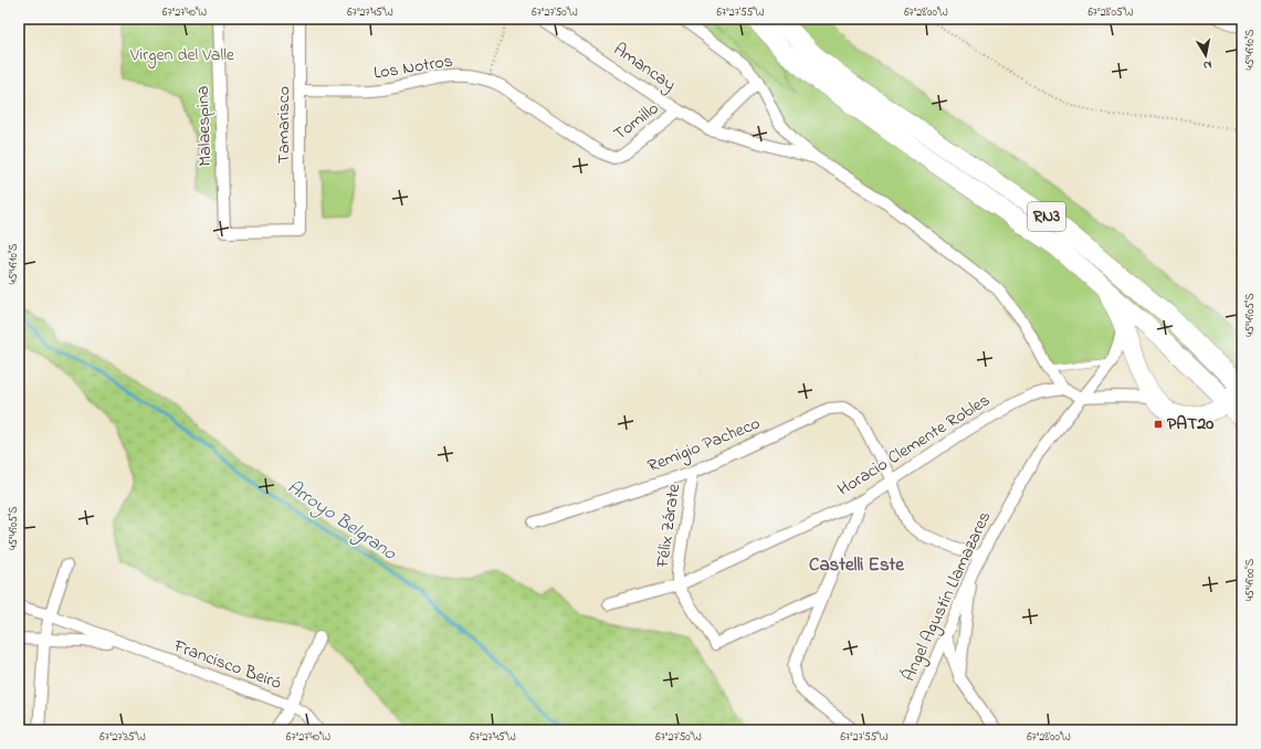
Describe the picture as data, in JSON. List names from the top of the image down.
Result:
{
  "streets": {
    "highway": ["RN3"],
    "street": [
      "Los Notros",
      "Amancay",
      "Tomillo",
      "Tamarisco",
      "Malaespina",
      "Remigio Pacheco",
      "Horacio Clemente Robles",
      "Félix Zárate",
      "Ángel Agustín Llamazares",
      "Francisco Beiró"
    ]
  },
  "crossings": [
    ["Los Notros", "Tomillo"],
    ["Los Notros", "Tamarisco"],
    ["Amancay", "Tomillo"],
    ["Tamarisco", "Malaespina"],
    ["Remigio Pacheco", "Horacio Clemente Robles"],
    ["Remigio Pacheco", "Félix Zárate"],
    ["Horacio Clemente Robles", "Félix Zárate"]
  ],
  "districts": ["Castelli Este"],
  "water": ["Arroyo Belgrano"],
  "parks": ["Virgen del Valle"],
  "places": {
    "transit": ["PAT20"]
  },
  "north": "bottom",
  "coordinates": [
    "67°27'40\"W",
    "67°27'45\"W",
    "67°27'50\"W",
    "67°27'55\"W",
    "67°28'00\"W",
    "67°28'05\"W",
    "45°49'10\"S",
    "45°49'05\"S",
    "45°49'00\"S",
    "67°27'35\"W"
  ]
}
